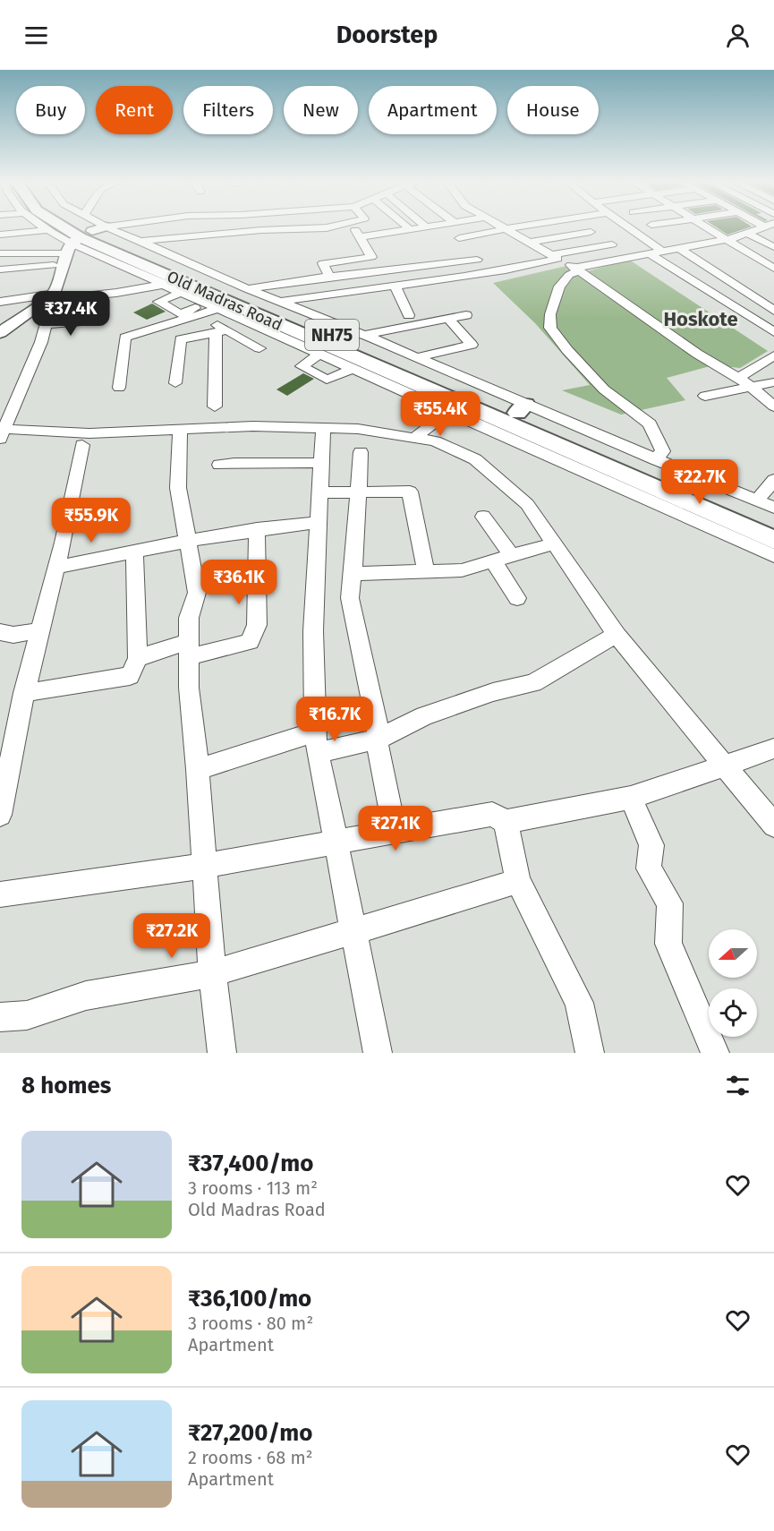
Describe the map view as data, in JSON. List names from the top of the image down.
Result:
{
  "streets": {
    "highway": ["Old Madras Road", "NH75"]
  },
  "districts": ["Hoskote"],
  "north": "left",
  "page": {
    "header": "Doorstep",
    "chip": [
      "Buy",
      "Rent",
      "Filters",
      "New",
      "Apartment",
      "House"
    ],
    "price": [
      "₹37.4K",
      "₹55.4K",
      "₹22.7K",
      "₹55.9K",
      "₹36.1K",
      "₹16.7K",
      "₹27.1K",
      "₹27.2K"
    ],
    "heading": "8 homes",
    "list": [
      {
        "name": "₹37,400/mo",
        "note": "3 rooms · 113 m² · Old Madras Road"
      },
      {
        "name": "₹36,100/mo",
        "note": "3 rooms · 80 m² · Apartment"
      },
      {
        "name": "₹27,200/mo",
        "note": "2 rooms · 68 m² · Apartment"
      }
    ]
  }
}
